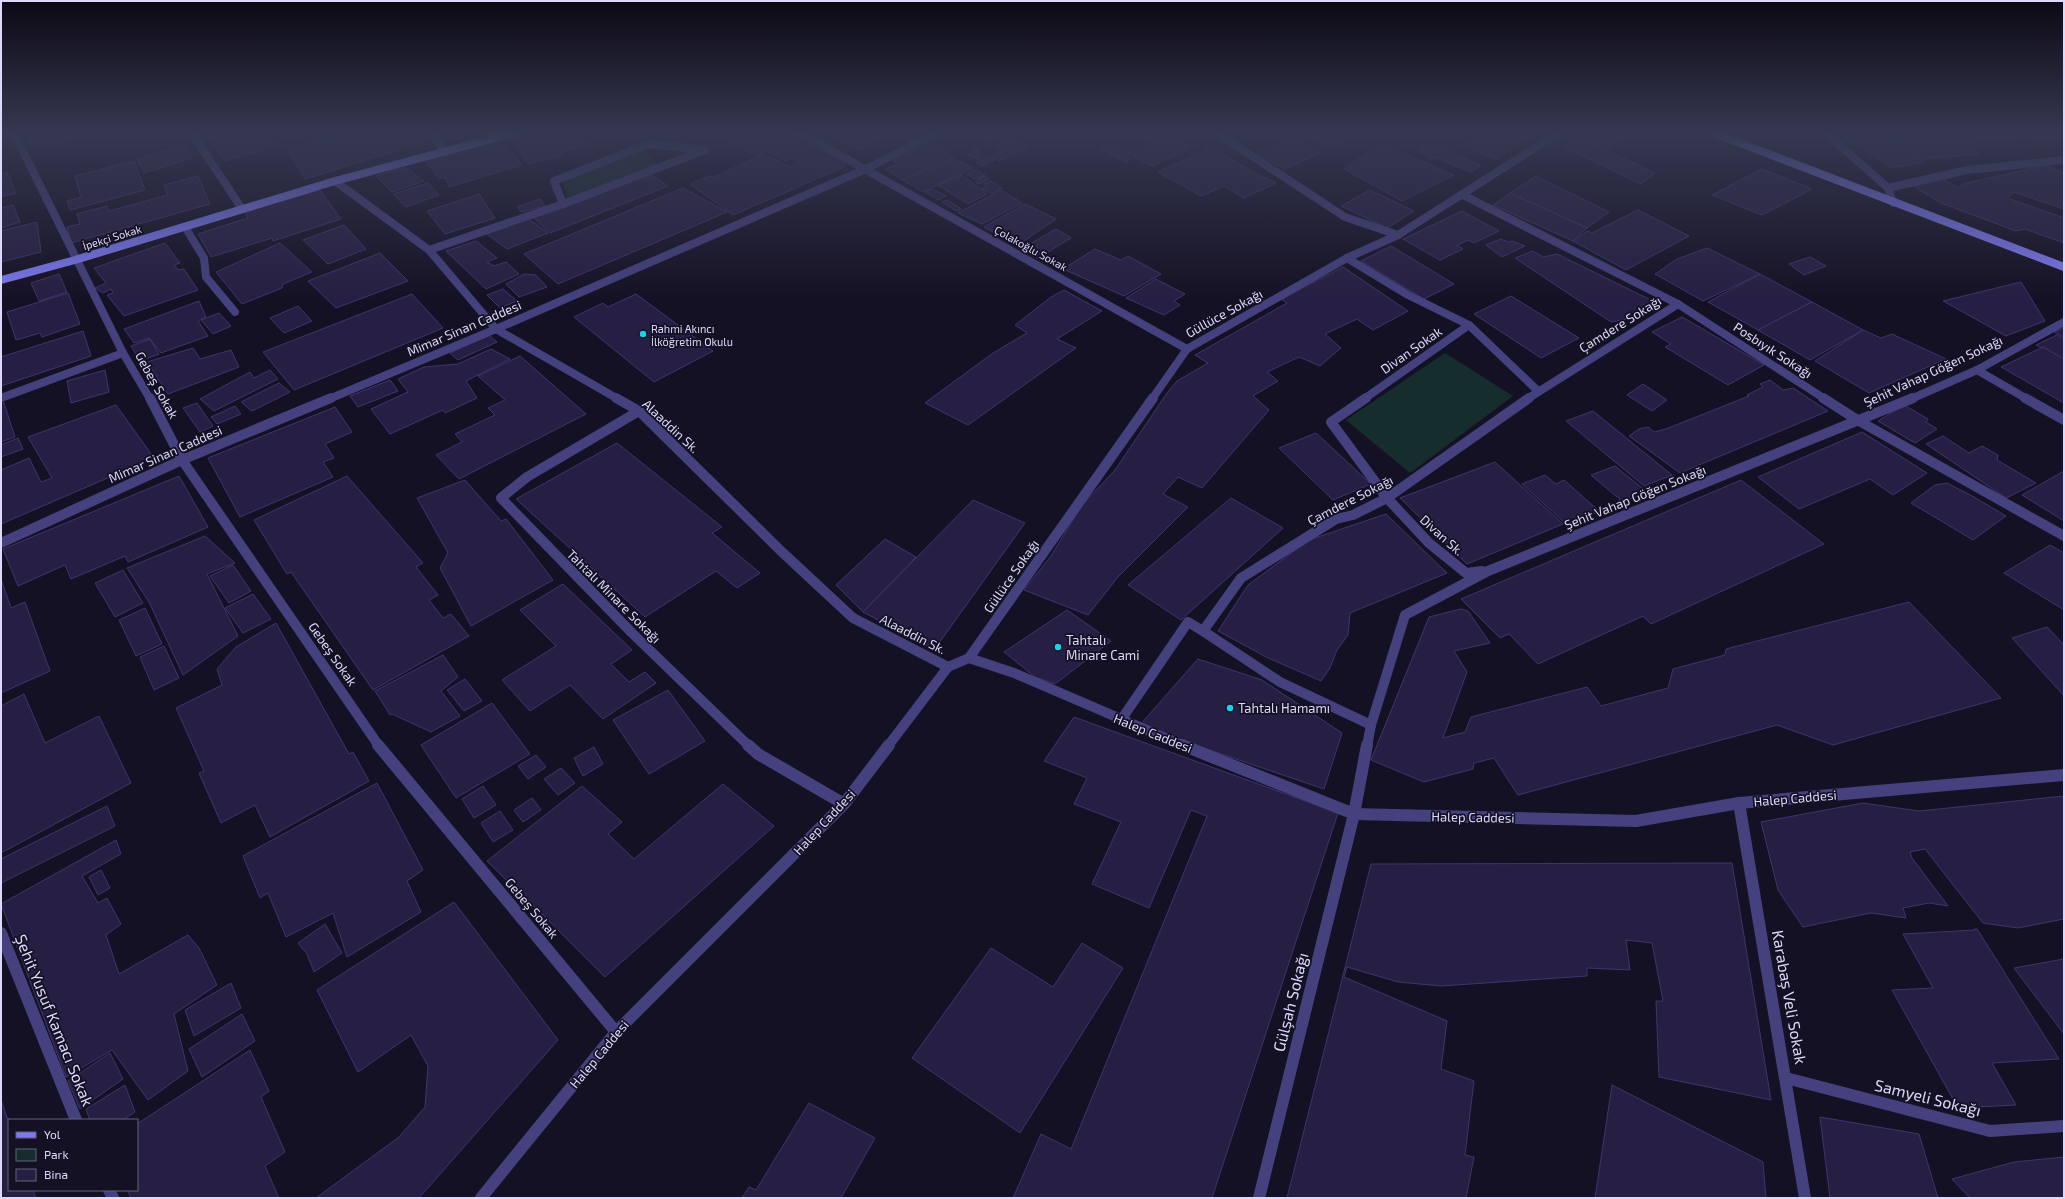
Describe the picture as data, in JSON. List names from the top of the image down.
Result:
{
  "streets": {
    "main road": ["İpekçi Sokak"],
    "street": [
      "Çolakoğlu Sokak",
      "Güllüce Sokağı",
      "Çamdere Sokağı",
      "Mimar Sinan Caddesi",
      "Divan Sokak",
      "Posbıyık Sokağı",
      "Şehit Vahap Göğen Sokağı",
      "Gebeş Sokak",
      "Alaaddin Sk.",
      "Divan Sk.",
      "Tahtalı Minare Sokağı",
      "Halep Caddesi",
      "Karabaş Veli Sokak",
      "Gülşah Sokağı",
      "Şehit Yusuf Kamacı Sokak",
      "Samyeli Sokağı"
    ]
  },
  "crossings": [
    ["İpekçi Sokak", "Gebeş Sokak"],
    ["Çolakoğlu Sokak", "Güllüce Sokağı"],
    ["Güllüce Sokağı", "Divan Sokak"],
    ["Güllüce Sokağı", "Posbıyık Sokağı"],
    ["Güllüce Sokağı", "Halep Caddesi"],
    ["Çamdere Sokağı", "Divan Sokak"],
    ["Çamdere Sokağı", "Posbıyık Sokağı"],
    ["Çamdere Sokağı", "Divan Sk."],
    ["Mimar Sinan Caddesi", "Gebeş Sokak"],
    ["Mimar Sinan Caddesi", "Alaaddin Sk."],
    ["Divan Sokak", "Divan Sk."],
    ["Posbıyık Sokağı", "Şehit Vahap Göğen Sokağı"],
    ["Şehit Vahap Göğen Sokağı", "Divan Sk."],
    ["Şehit Vahap Göğen Sokağı", "Halep Caddesi"],
    ["Şehit Vahap Göğen Sokağı", "Gülşah Sokağı"],
    ["Gebeş Sokak", "Halep Caddesi"],
    ["Alaaddin Sk.", "Tahtalı Minare Sokağı"],
    ["Alaaddin Sk.", "Halep Caddesi"],
    ["Tahtalı Minare Sokağı", "Halep Caddesi"],
    ["Halep Caddesi", "Karabaş Veli Sokak"],
    ["Halep Caddesi", "Gülşah Sokağı"],
    ["Karabaş Veli Sokak", "Samyeli Sokağı"]
  ],
  "places": ["Rahmi Akıncı İlköğretim Okulu", "Tahtalı Minare Cami", "Tahtalı Hamamı"],
  "legend": ["Yol", "Park", "Bina"]
}
